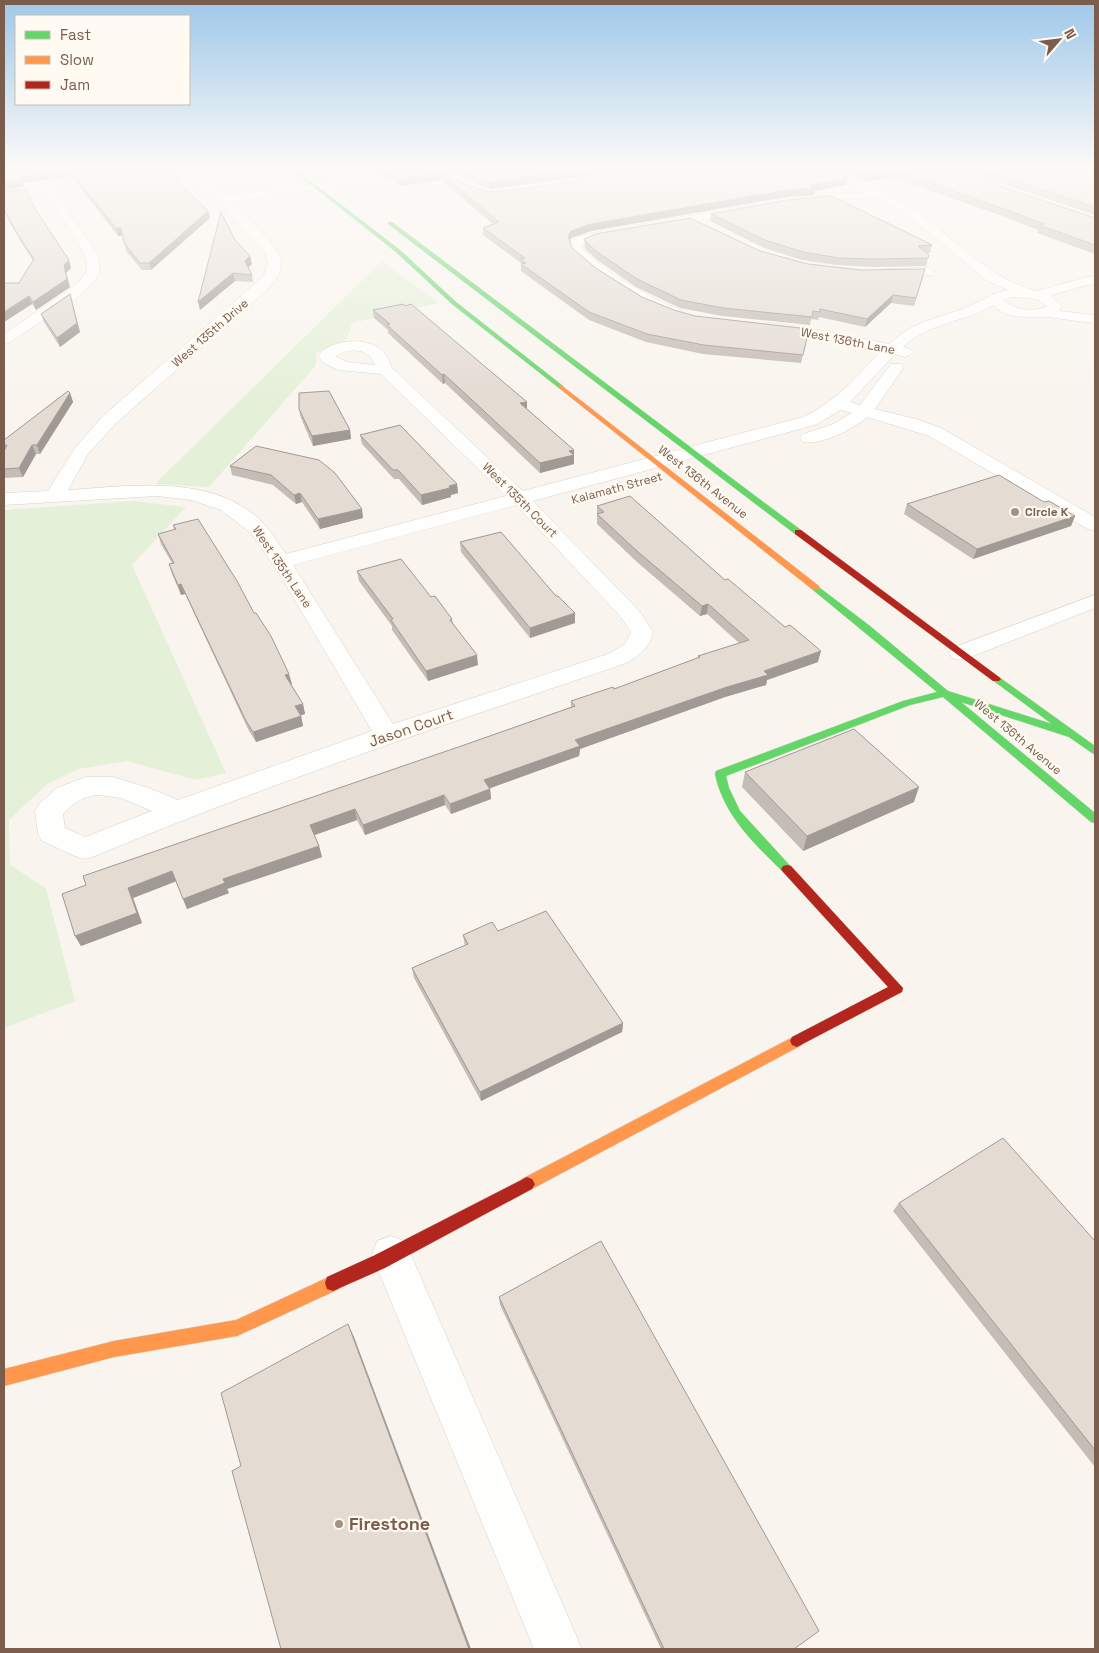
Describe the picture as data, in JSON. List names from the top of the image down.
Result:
{
  "streets": {
    "main road": ["West 136th Avenue"],
    "street": [
      "West 135th Drive",
      "West 136th Lane",
      "Kalamath Street",
      "West 135th Court",
      "West 135th Lane",
      "Jason Court"
    ]
  },
  "crossings": [
    ["West 135th Drive", "West 135th Lane"],
    ["West 136th Lane", "Kalamath Street"],
    ["West 136th Avenue", "Kalamath Street"],
    ["Kalamath Street", "West 135th Court"],
    ["Kalamath Street", "West 135th Lane"],
    ["West 135th Court", "Jason Court"],
    ["West 135th Lane", "Jason Court"]
  ],
  "places": ["Circle K", "Firestone"],
  "legend": ["Fast", "Slow", "Jam"],
  "north": "top right"
}
